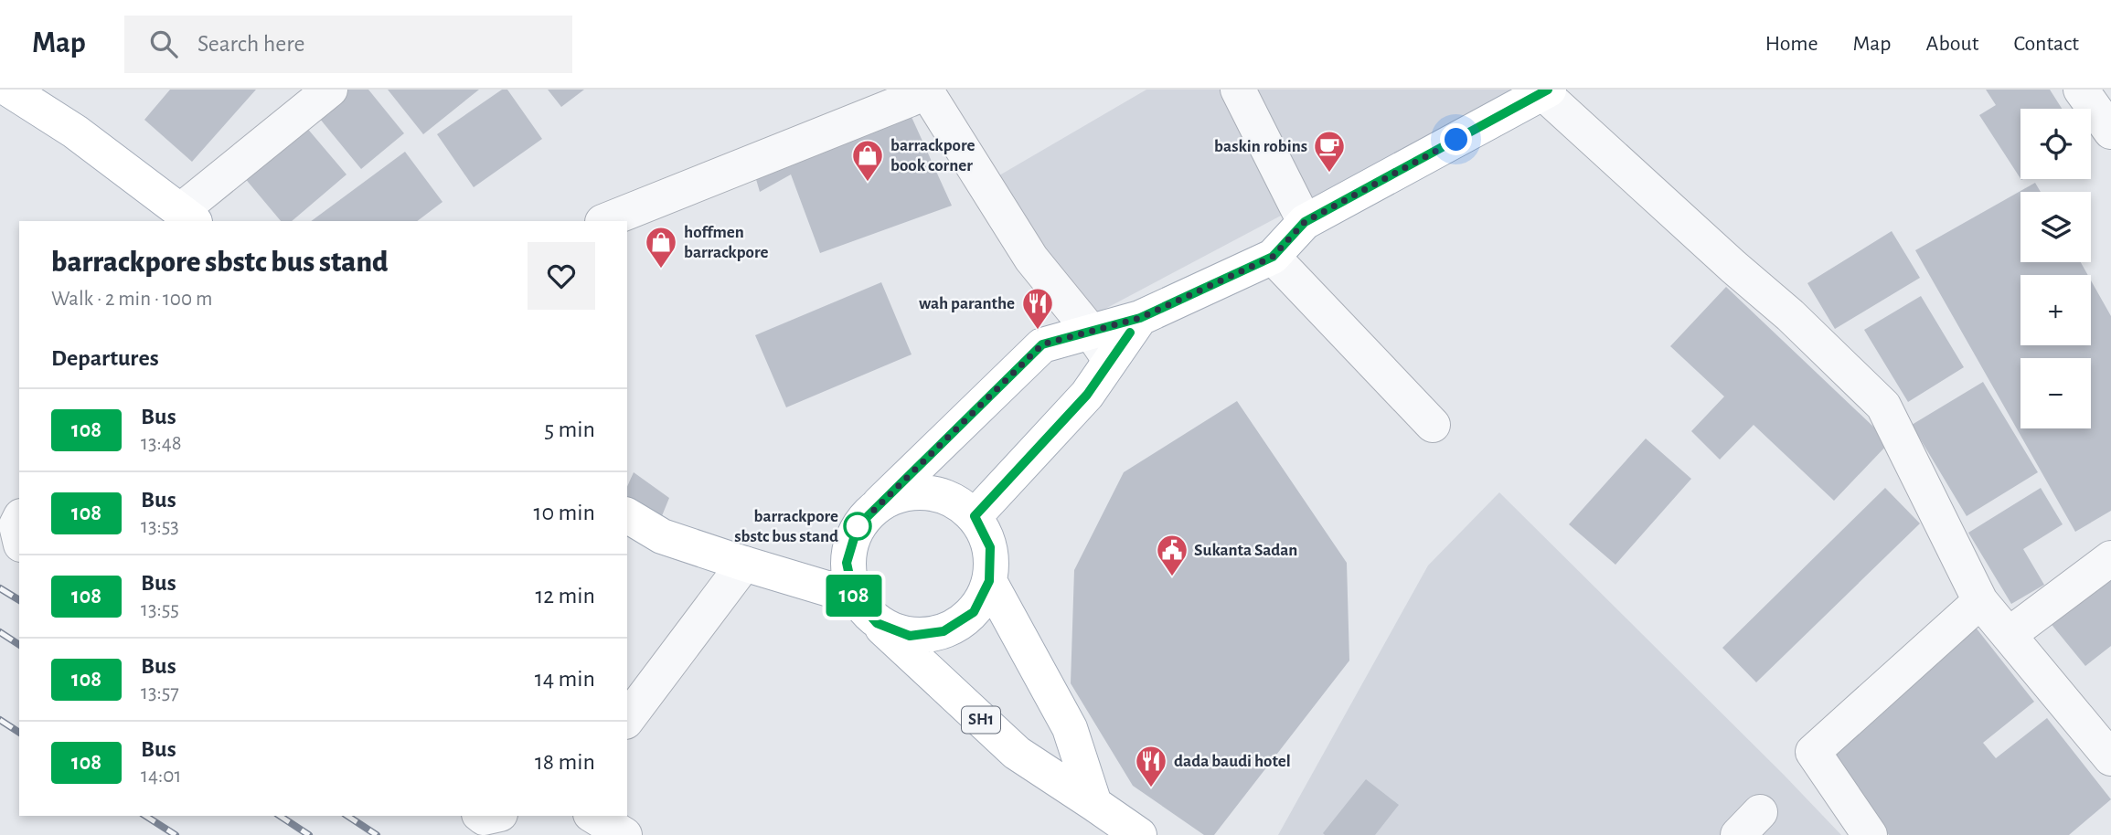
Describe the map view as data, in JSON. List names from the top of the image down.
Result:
{
  "streets": {
    "main road": ["SH1"]
  },
  "places": {
    "cafe": ["baskin robins"],
    "shop": ["barrackpore book corner", "hoffmen barrackpore"],
    "restaurant": ["wah paranthe", "dada baudi hotel"],
    "other": ["barrackpore sbstc bus stand"],
    "public building": ["Sukanta Sadan"]
  },
  "lines": ["bus line 108"],
  "page": {
    "header": "Map",
    "search": "Search here",
    "nav": [
      "Home",
      "Map",
      "About",
      "Contact"
    ],
    "on_map": "108",
    "map_buttons": ["+", "−"],
    "heading": [
      ["barrackpore sbstc bus stand", "Walk · 2 min · 100 m"],
      "Departures"
    ],
    "list": [
      {
        "mark": "108",
        "name": "Bus",
        "note": "13:48",
        "value": "5 min"
      },
      {
        "mark": "108",
        "name": "Bus",
        "note": "13:53",
        "value": "10 min"
      },
      {
        "mark": "108",
        "name": "Bus",
        "note": "13:55",
        "value": "12 min"
      },
      {
        "mark": "108",
        "name": "Bus",
        "note": "13:57",
        "value": "14 min"
      },
      {
        "mark": "108",
        "name": "Bus",
        "note": "14:01",
        "value": "18 min"
      }
    ]
  }
}
